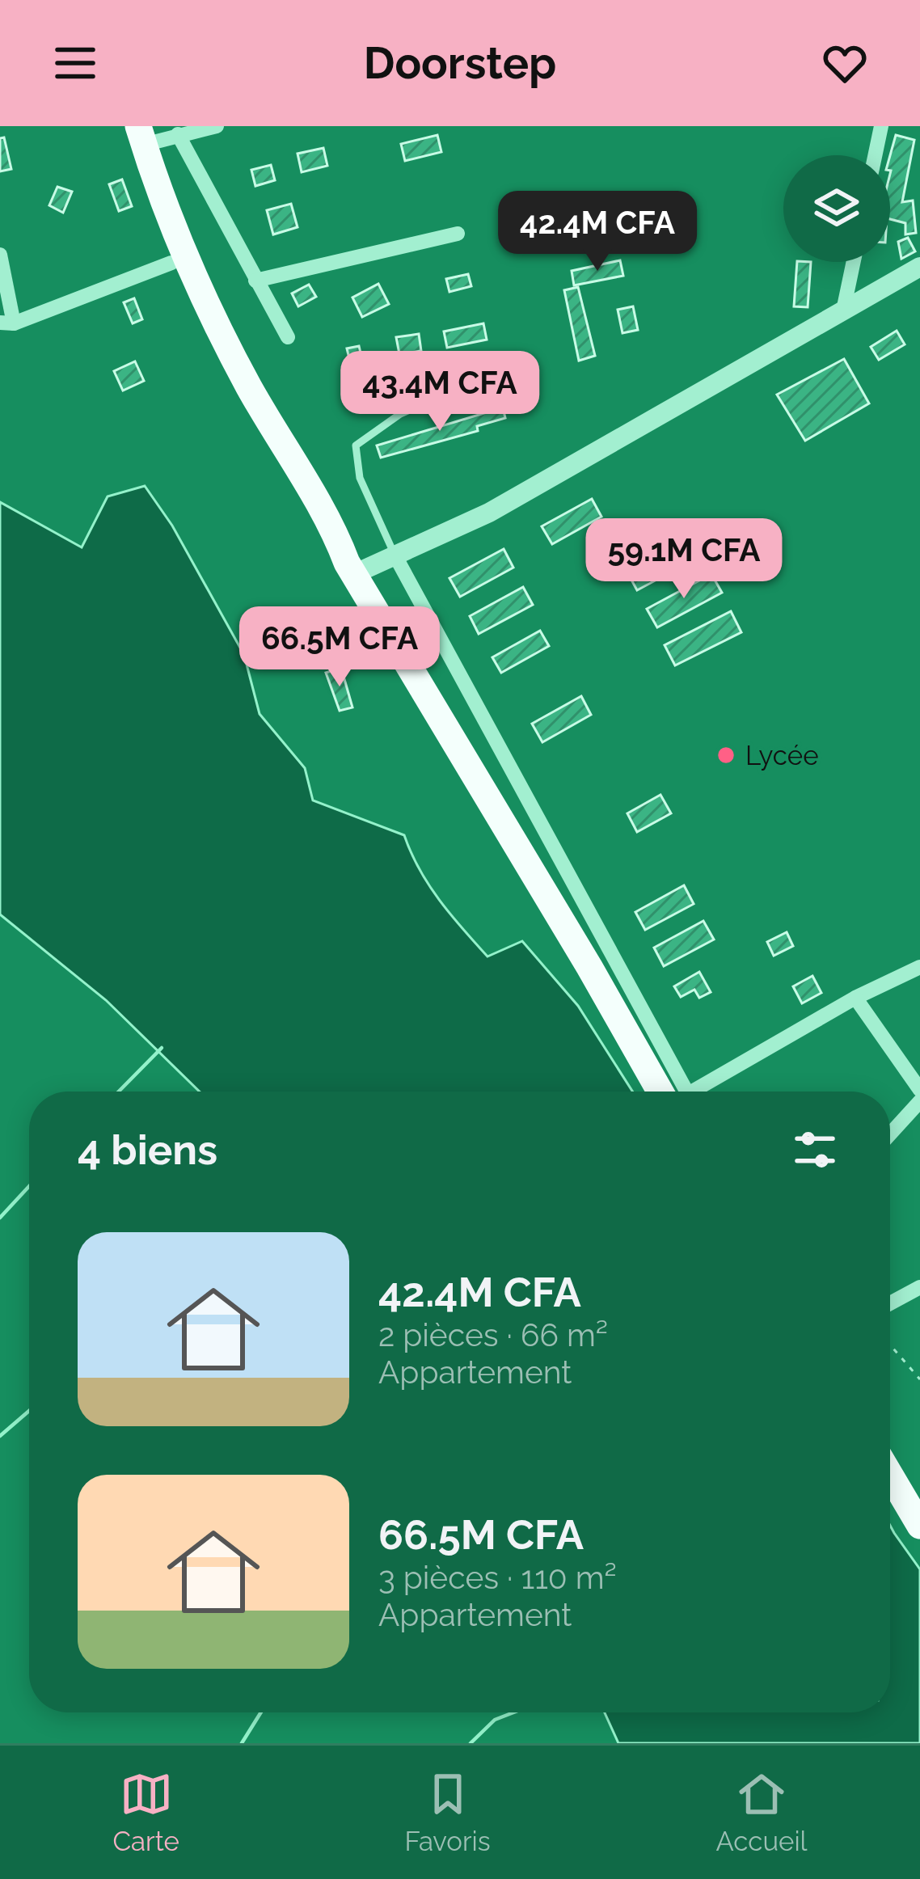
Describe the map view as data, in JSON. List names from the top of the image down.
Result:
{
  "places": ["Lycée"],
  "page": {
    "header": "Doorstep",
    "price": [
      "42.4M CFA",
      "43.4M CFA",
      "59.1M CFA",
      "66.5M CFA"
    ],
    "heading": "4 biens",
    "list": [
      {
        "name": "42.4M CFA",
        "note": "2 pièces · 66 m² · Appartement"
      },
      {
        "name": "66.5M CFA",
        "note": "3 pièces · 110 m² · Appartement"
      }
    ],
    "tabs": ["Carte", "Favoris", "Accueil"]
  }
}
